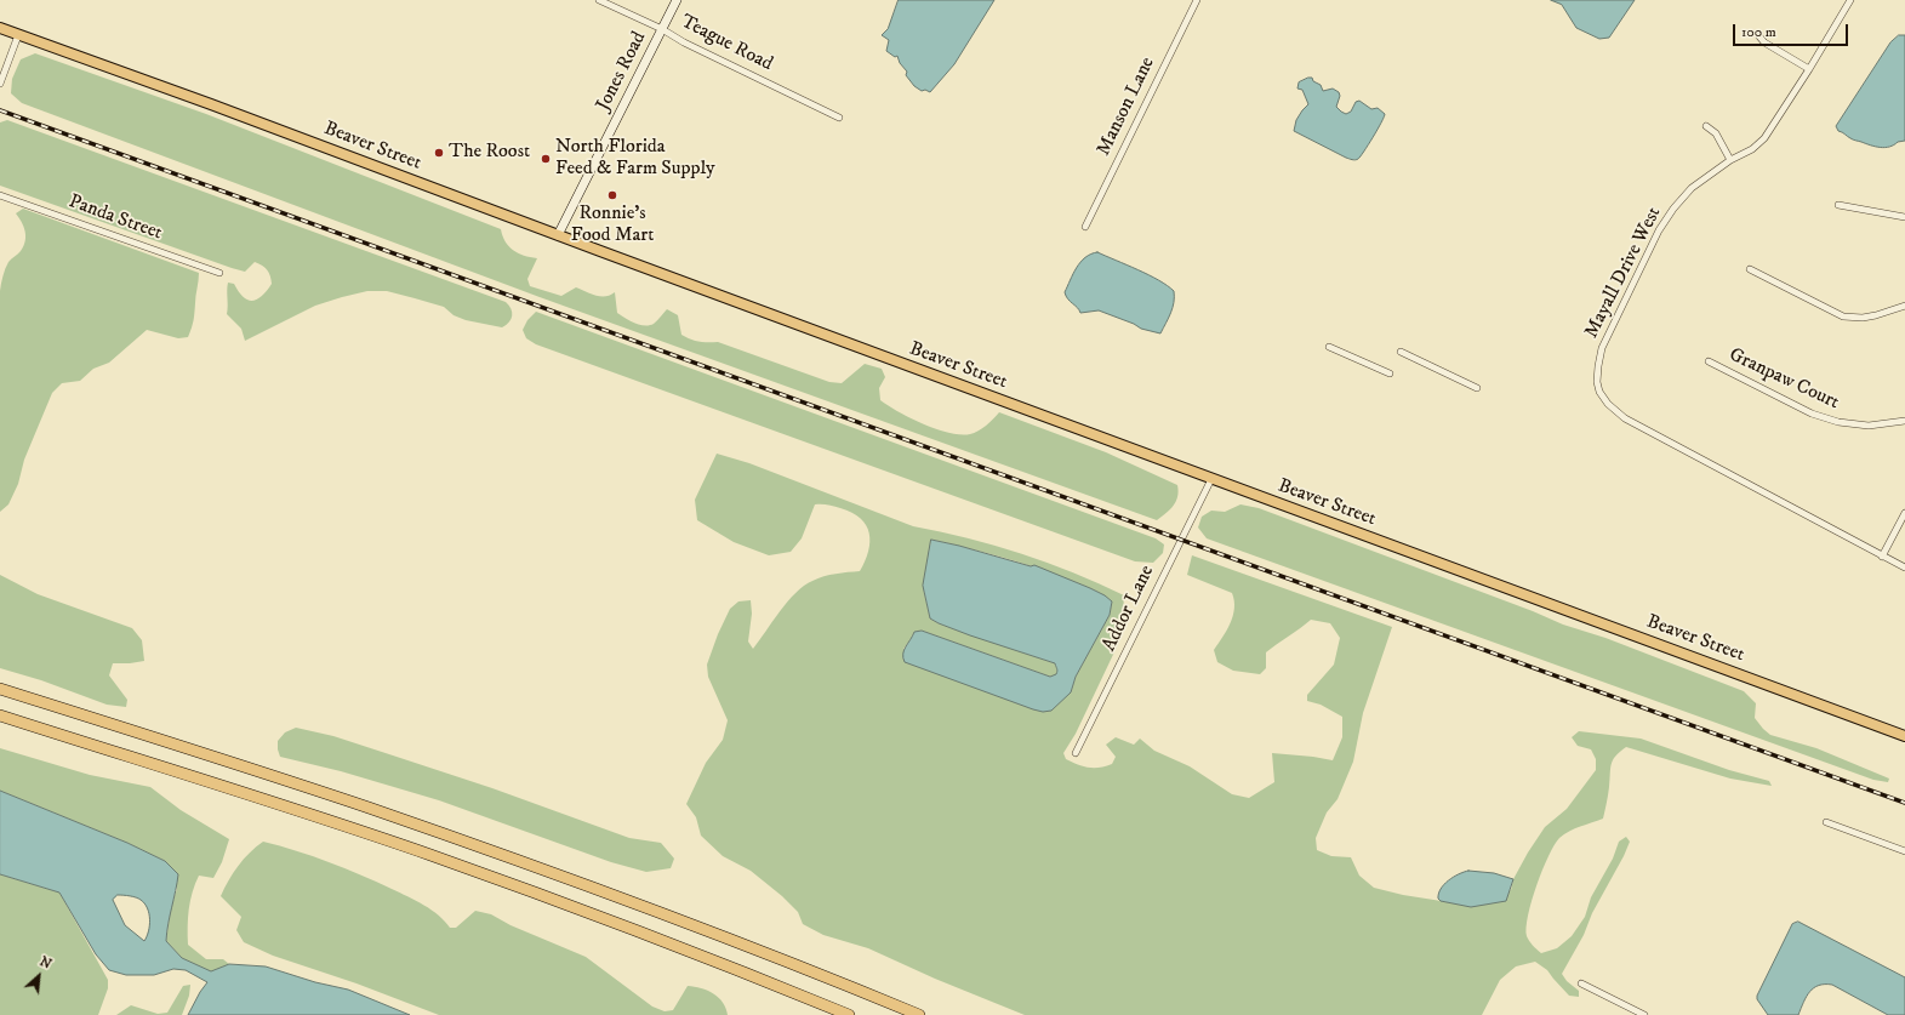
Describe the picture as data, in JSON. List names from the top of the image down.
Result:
{
  "streets": {
    "main road": ["Beaver Street"],
    "street": [
      "Teague Road",
      "Jones Road",
      "Manson Lane",
      "Panda Street",
      "Mayall Drive West",
      "Granpaw Court",
      "Addor Lane"
    ]
  },
  "crossings": [
    ["Teague Road", "Jones Road"],
    ["Jones Road", "Beaver Street"],
    ["Beaver Street", "Addor Lane"]
  ],
  "places": ["The Roost", "North Florida Feed & Farm Supply", "Ronnie's Food Mart"],
  "scale_bar": "100 m",
  "north": "top right"
}
